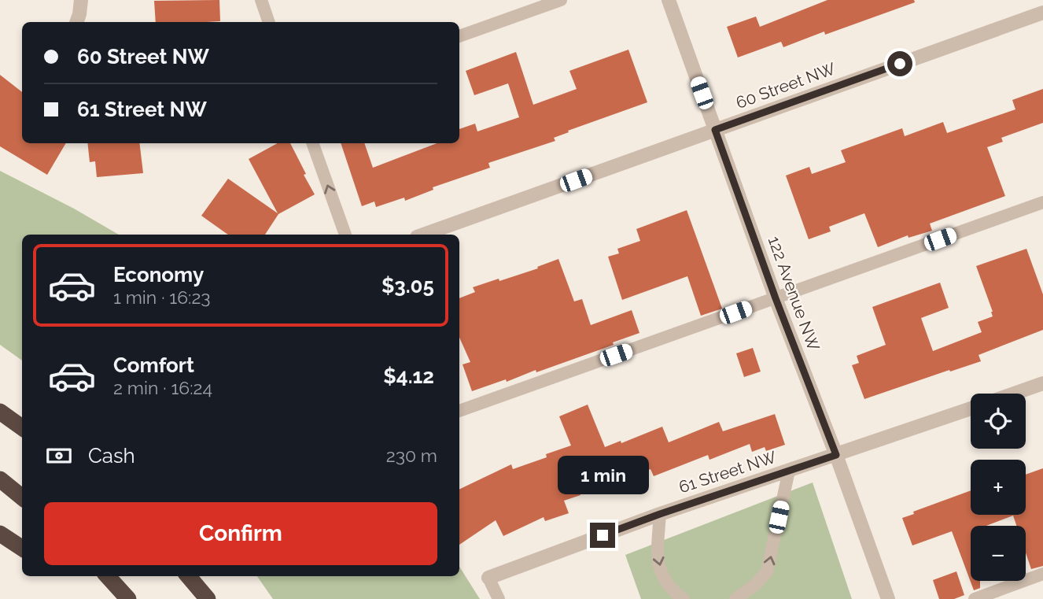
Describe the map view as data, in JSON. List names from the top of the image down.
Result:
{
  "streets": {
    "street": ["60 Street NW", "122 Avenue NW", "61 Street NW"]
  },
  "crossings": [
    ["60 Street NW", "122 Avenue NW"],
    ["122 Avenue NW", "61 Street NW"]
  ],
  "page": {
    "banner": ["60 Street NW", "61 Street NW"],
    "list": [
      {
        "name": "Economy",
        "note": "1 min · 16:23",
        "value": "$3.05"
      },
      {
        "name": "Comfort",
        "note": "2 min · 16:24",
        "value": "$4.12"
      }
    ],
    "map_buttons": ["+", "−"],
    "pay": ["Cash", "230 m"],
    "bubble": "1 min",
    "buttons": "Confirm"
  }
}
